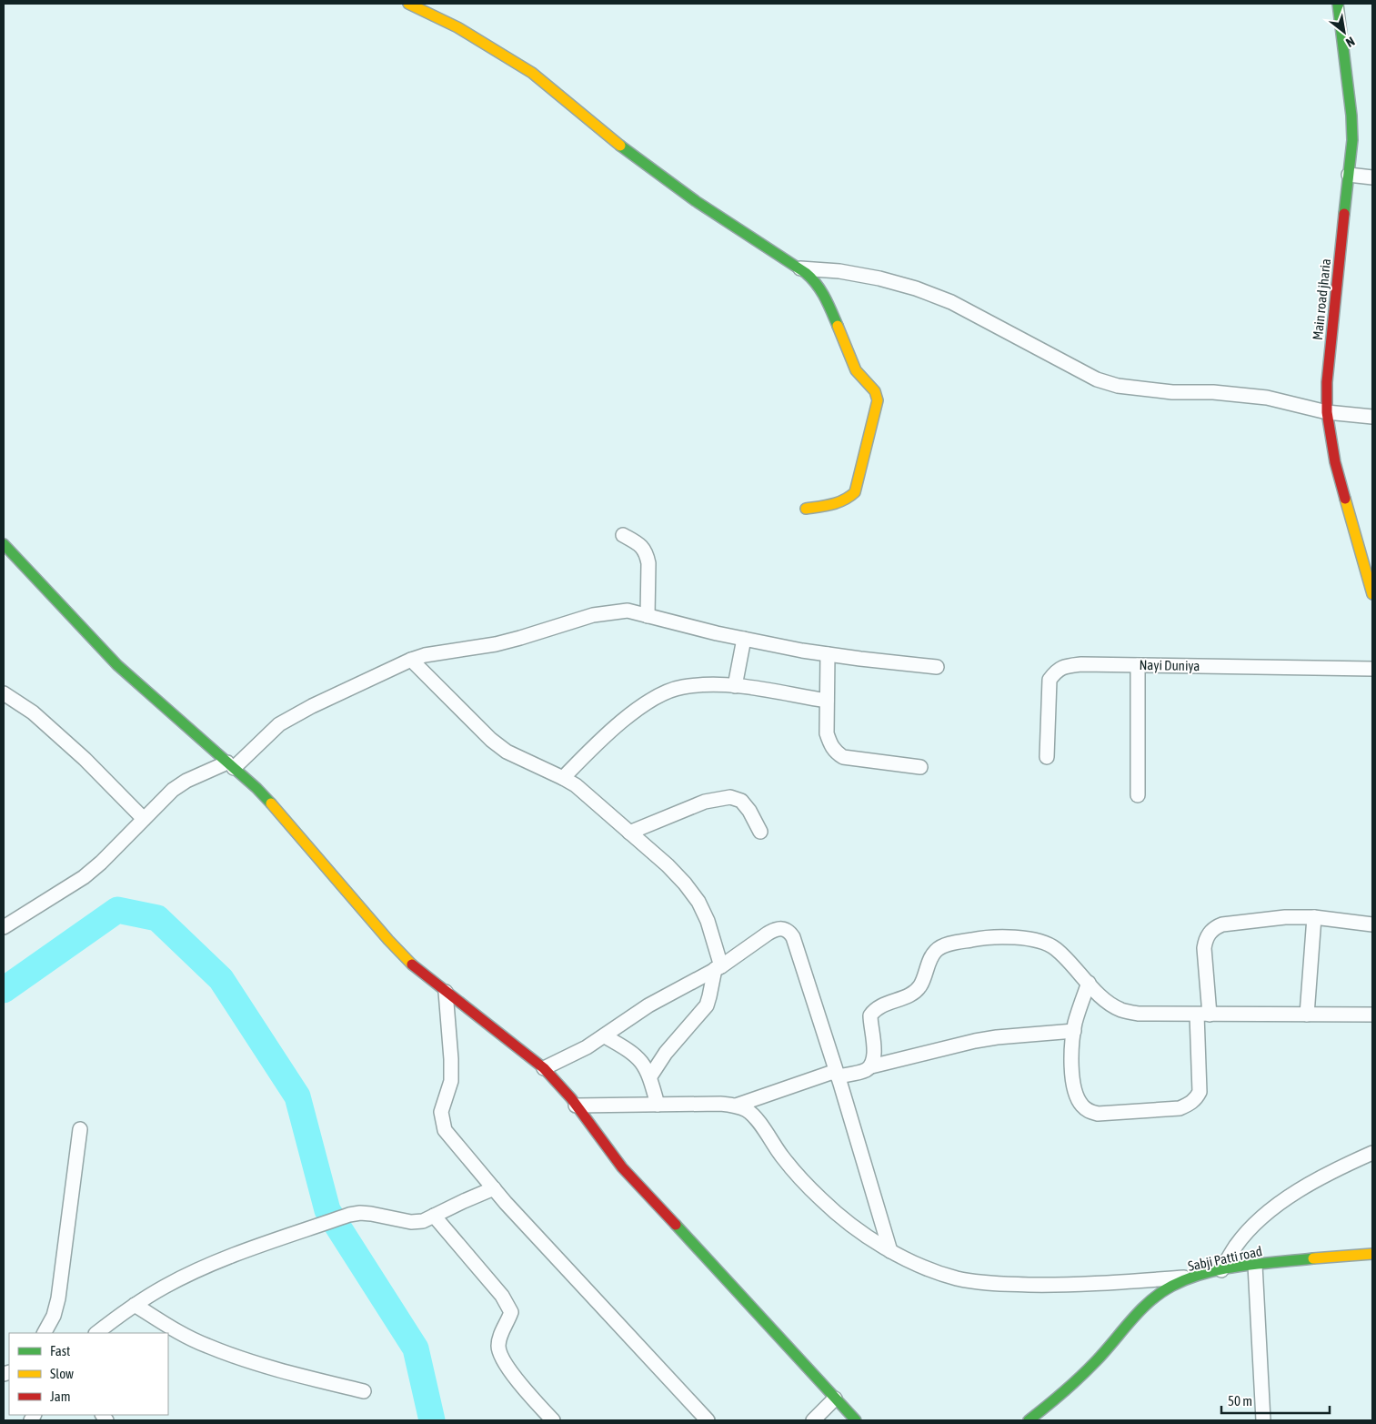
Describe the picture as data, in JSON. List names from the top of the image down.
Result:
{
  "streets": {
    "street": ["Main road jharia", "Nayi Duniya", "Sabji Patti road"]
  },
  "legend": ["Fast", "Slow", "Jam"],
  "scale_bar": "50 m",
  "north": "bottom right"
}
